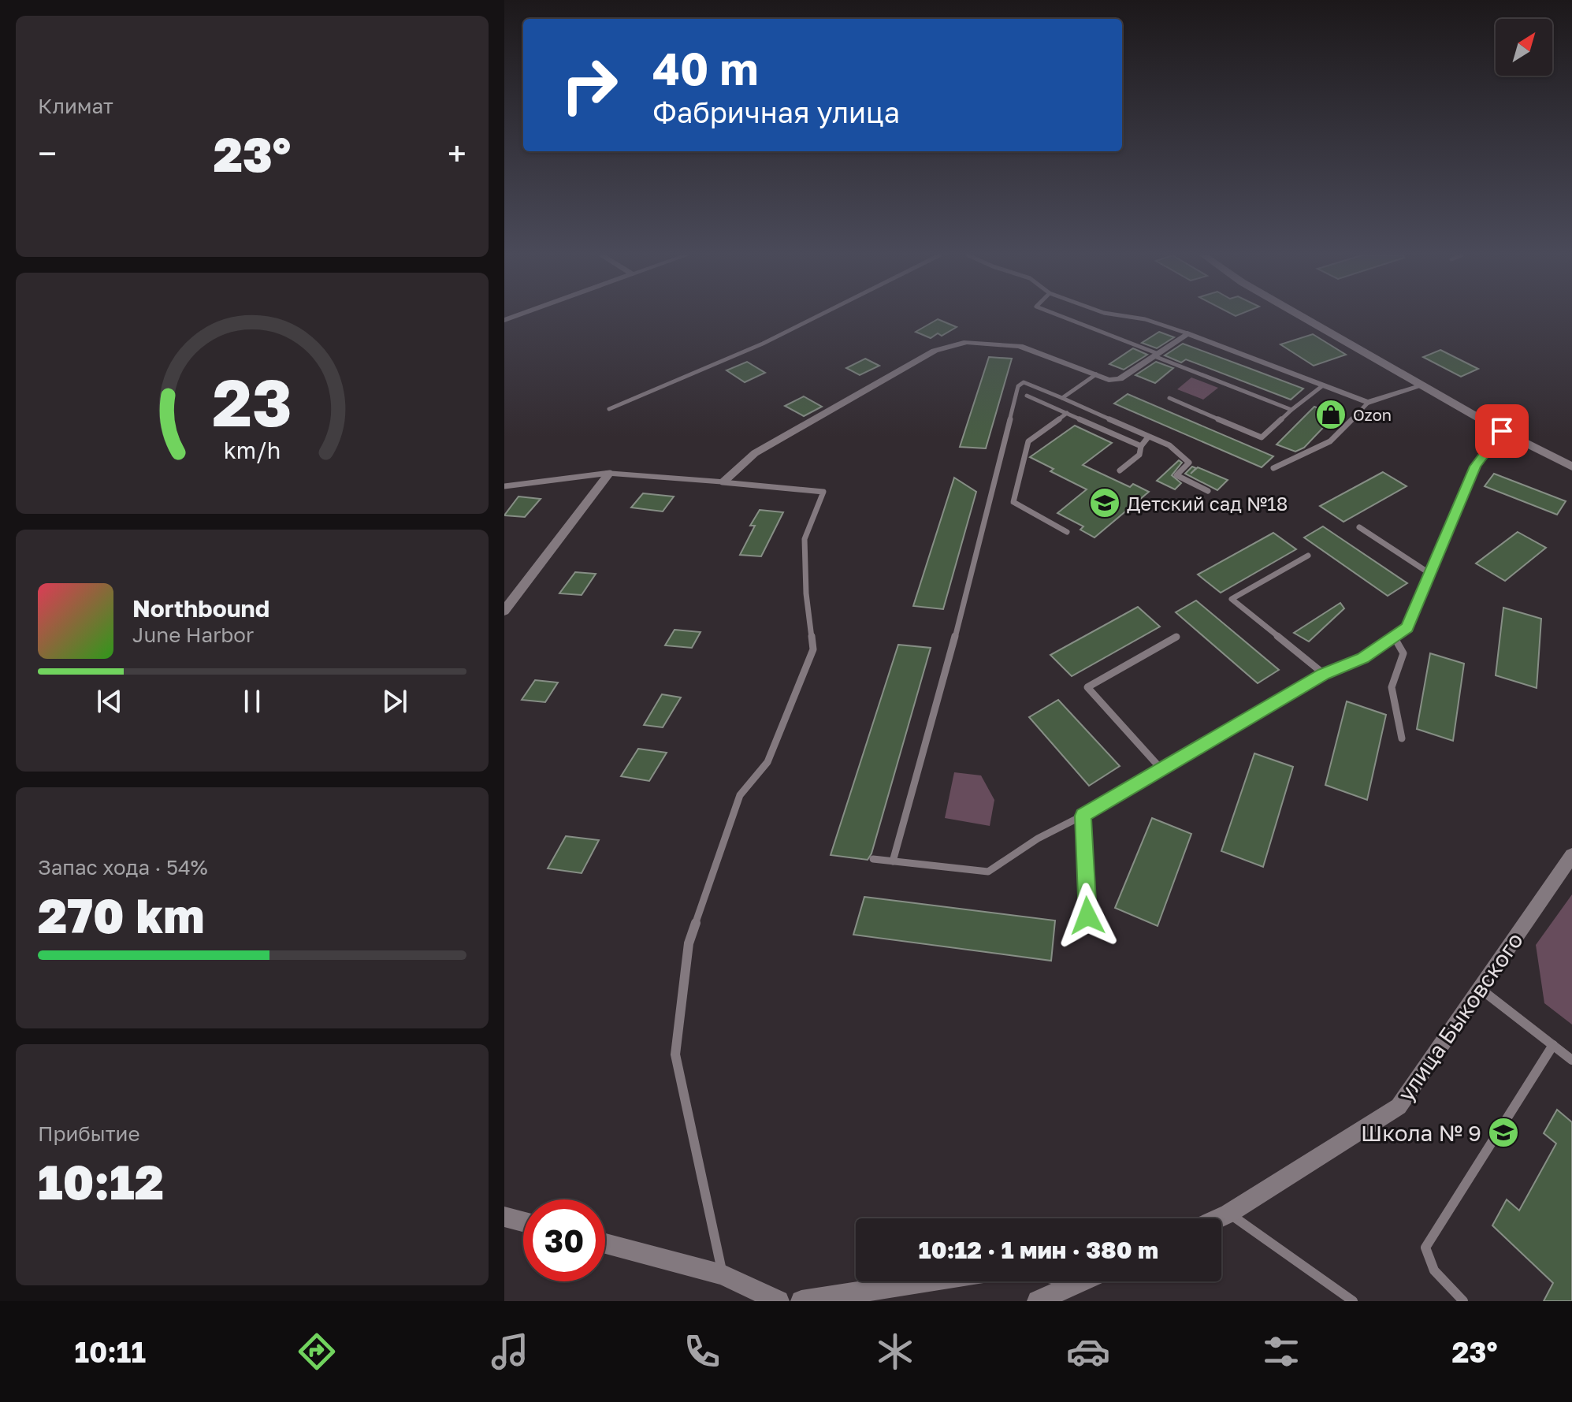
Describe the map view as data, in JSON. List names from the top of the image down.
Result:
{
  "streets": {
    "street": ["улица Быковского"]
  },
  "places": {
    "shop": ["Ozon"],
    "school or university": ["Детский сад №18", "Школа № 9"]
  },
  "north": "top right",
  "page": {
    "tile": [
      "Климат",
      ["Запас хода · 54%", "270 km"],
      ["Прибытие", "10:12"]
    ],
    "turn": ["40 m", "Фабричная улица"],
    "heat": ["−", "23°", "+"],
    "song": ["Northbound", "June Harbor"],
    "limit": "30",
    "trip": "10:12 · 1 мин · 380 m",
    "tabs": ["10:11", "23°"],
    "gauge": ["23", "km/h"]
  }
}
